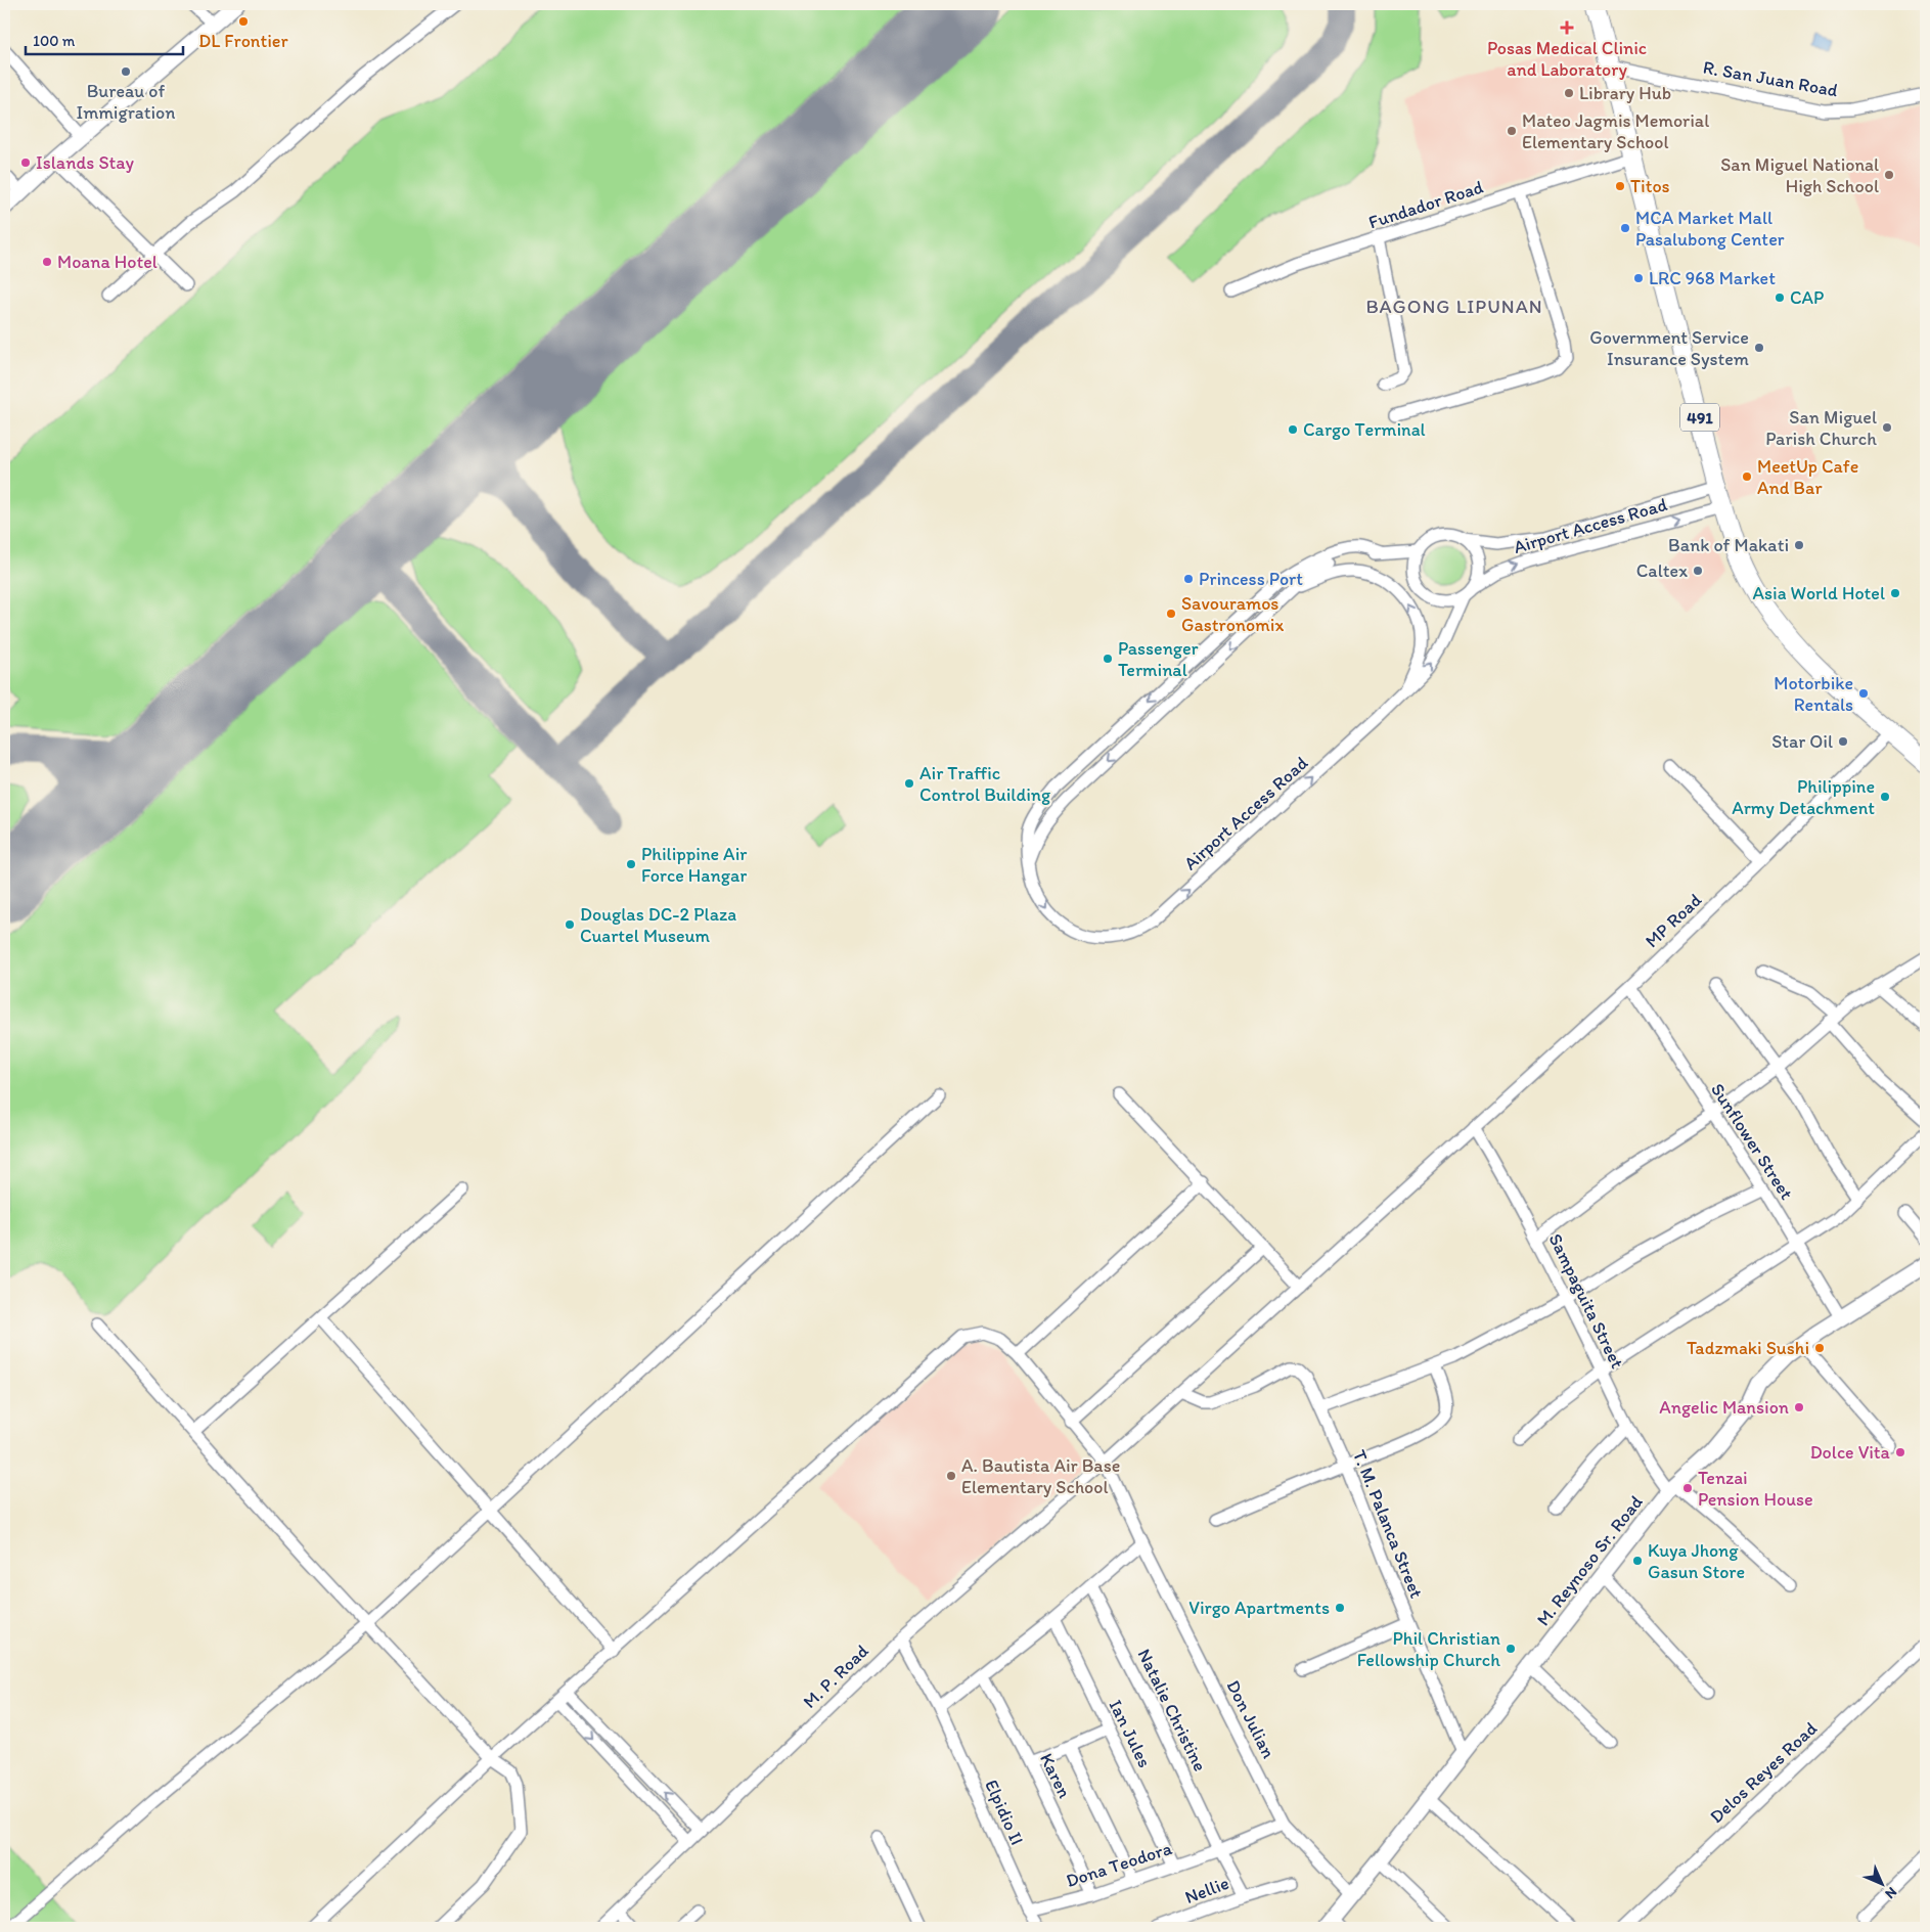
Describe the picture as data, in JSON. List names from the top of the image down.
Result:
{
  "streets": {
    "main road": ["491"],
    "street": [
      "R. San Juan Road",
      "Fundador Road",
      "Airport Access Road",
      "MP Road",
      "Sunflower Street",
      "Sampaguita Street",
      "T. M. Palanca Street",
      "M. Reynoso Sr. Road",
      "M. P. Road",
      "Natalie Christine",
      "Don Julian",
      "Ian Jules",
      "Delos Reyes Road",
      "Karen",
      "Elpidio II",
      "Dona Teodora",
      "Nellie"
    ]
  },
  "crossings": [
    ["R. San Juan Road", "491"],
    ["Fundador Road", "491"],
    ["491", "Airport Access Road"],
    ["491", "MP Road"],
    ["MP Road", "Sunflower Street"],
    ["MP Road", "Sampaguita Street"],
    ["MP Road", "M. P. Road"],
    ["Sunflower Street", "M. Reynoso Sr. Road"],
    ["Sampaguita Street", "M. Reynoso Sr. Road"],
    ["T. M. Palanca Street", "M. Reynoso Sr. Road"],
    ["T. M. Palanca Street", "M. P. Road"],
    ["M. Reynoso Sr. Road", "Don Julian"],
    ["M. P. Road", "Don Julian"],
    ["M. P. Road", "Elpidio II"],
    ["Natalie Christine", "Dona Teodora"],
    ["Natalie Christine", "Nellie"],
    ["Don Julian", "Nellie"],
    ["Ian Jules", "Dona Teodora"],
    ["Karen", "Dona Teodora"],
    ["Elpidio II", "Dona Teodora"],
    ["Dona Teodora", "Nellie"]
  ],
  "districts": ["BAGONG LIPUNAN"],
  "places": {
    "other": [
      "DL Frontier",
      "Bureau of Immigration",
      "Library Hub",
      "Mateo Jagmis Memorial Elementary School",
      "Islands Stay",
      "San Miguel National High School",
      "Titos",
      "MCA Market Mall Pasalubong Center",
      "Moana Hotel",
      "LRC 968 Market",
      "CAP",
      "Government Service Insurance System",
      "San Miguel Parish Church",
      "Cargo Terminal",
      "MeetUp Cafe And Bar",
      "Bank of Makati",
      "Caltex",
      "Princess Port",
      "Asia World Hotel",
      "Savouramos Gastronomix",
      "Passenger Terminal",
      "Motorbike Rentals",
      "Star Oil",
      "Air Traffic Control Building",
      "Philippine Army Detachment",
      "Philippine Air Force Hangar",
      "Douglas DC-2 Plaza Cuartel Museum",
      "Tadzmaki Sushi",
      "Angelic Mansion",
      "Dolce Vita",
      "A. Bautista Air Base Elementary School",
      "Tenzai Pension House",
      "Kuya Jhong Gasun Store",
      "Virgo Apartments",
      "Phil Christian Fellowship Church"
    ],
    "health": ["Posas Medical Clinic and Laboratory"]
  },
  "scale_bar": "100 m",
  "north": "bottom right"
}
